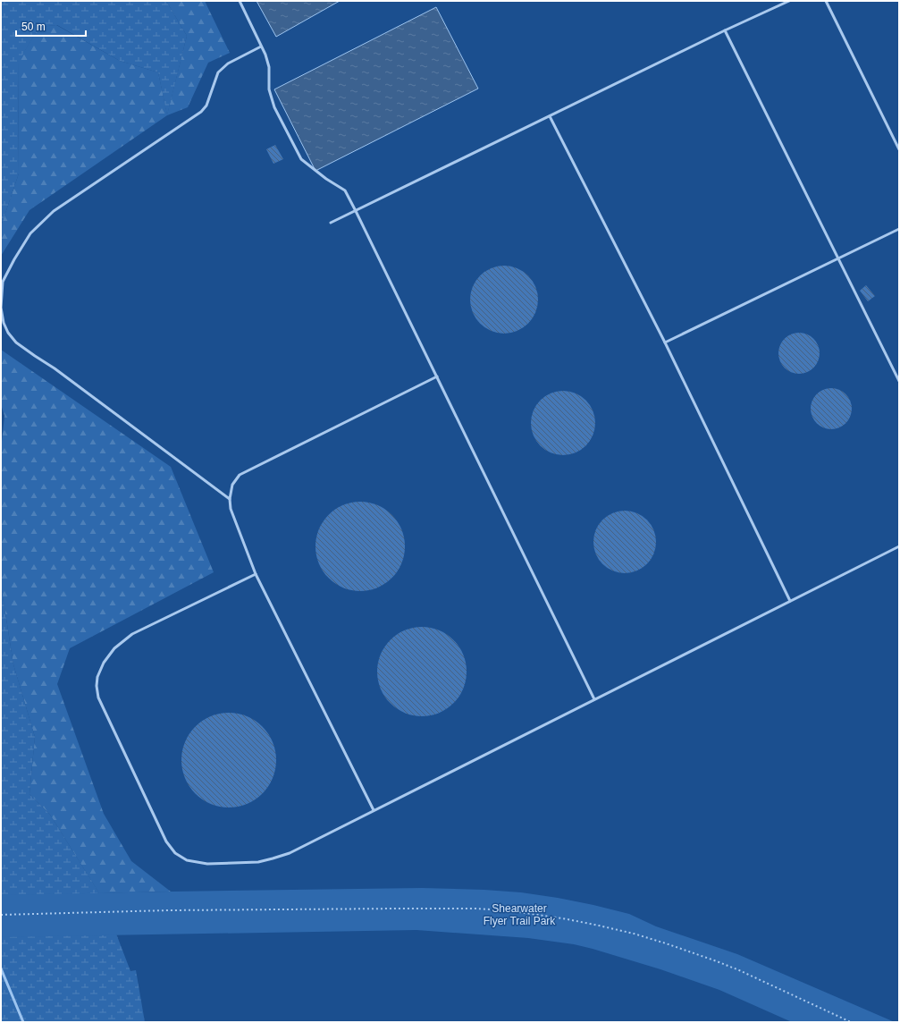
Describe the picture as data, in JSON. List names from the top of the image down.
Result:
{
  "parks": ["Shearwater Flyer Trail Park"],
  "scale_bar": "50 m"
}
